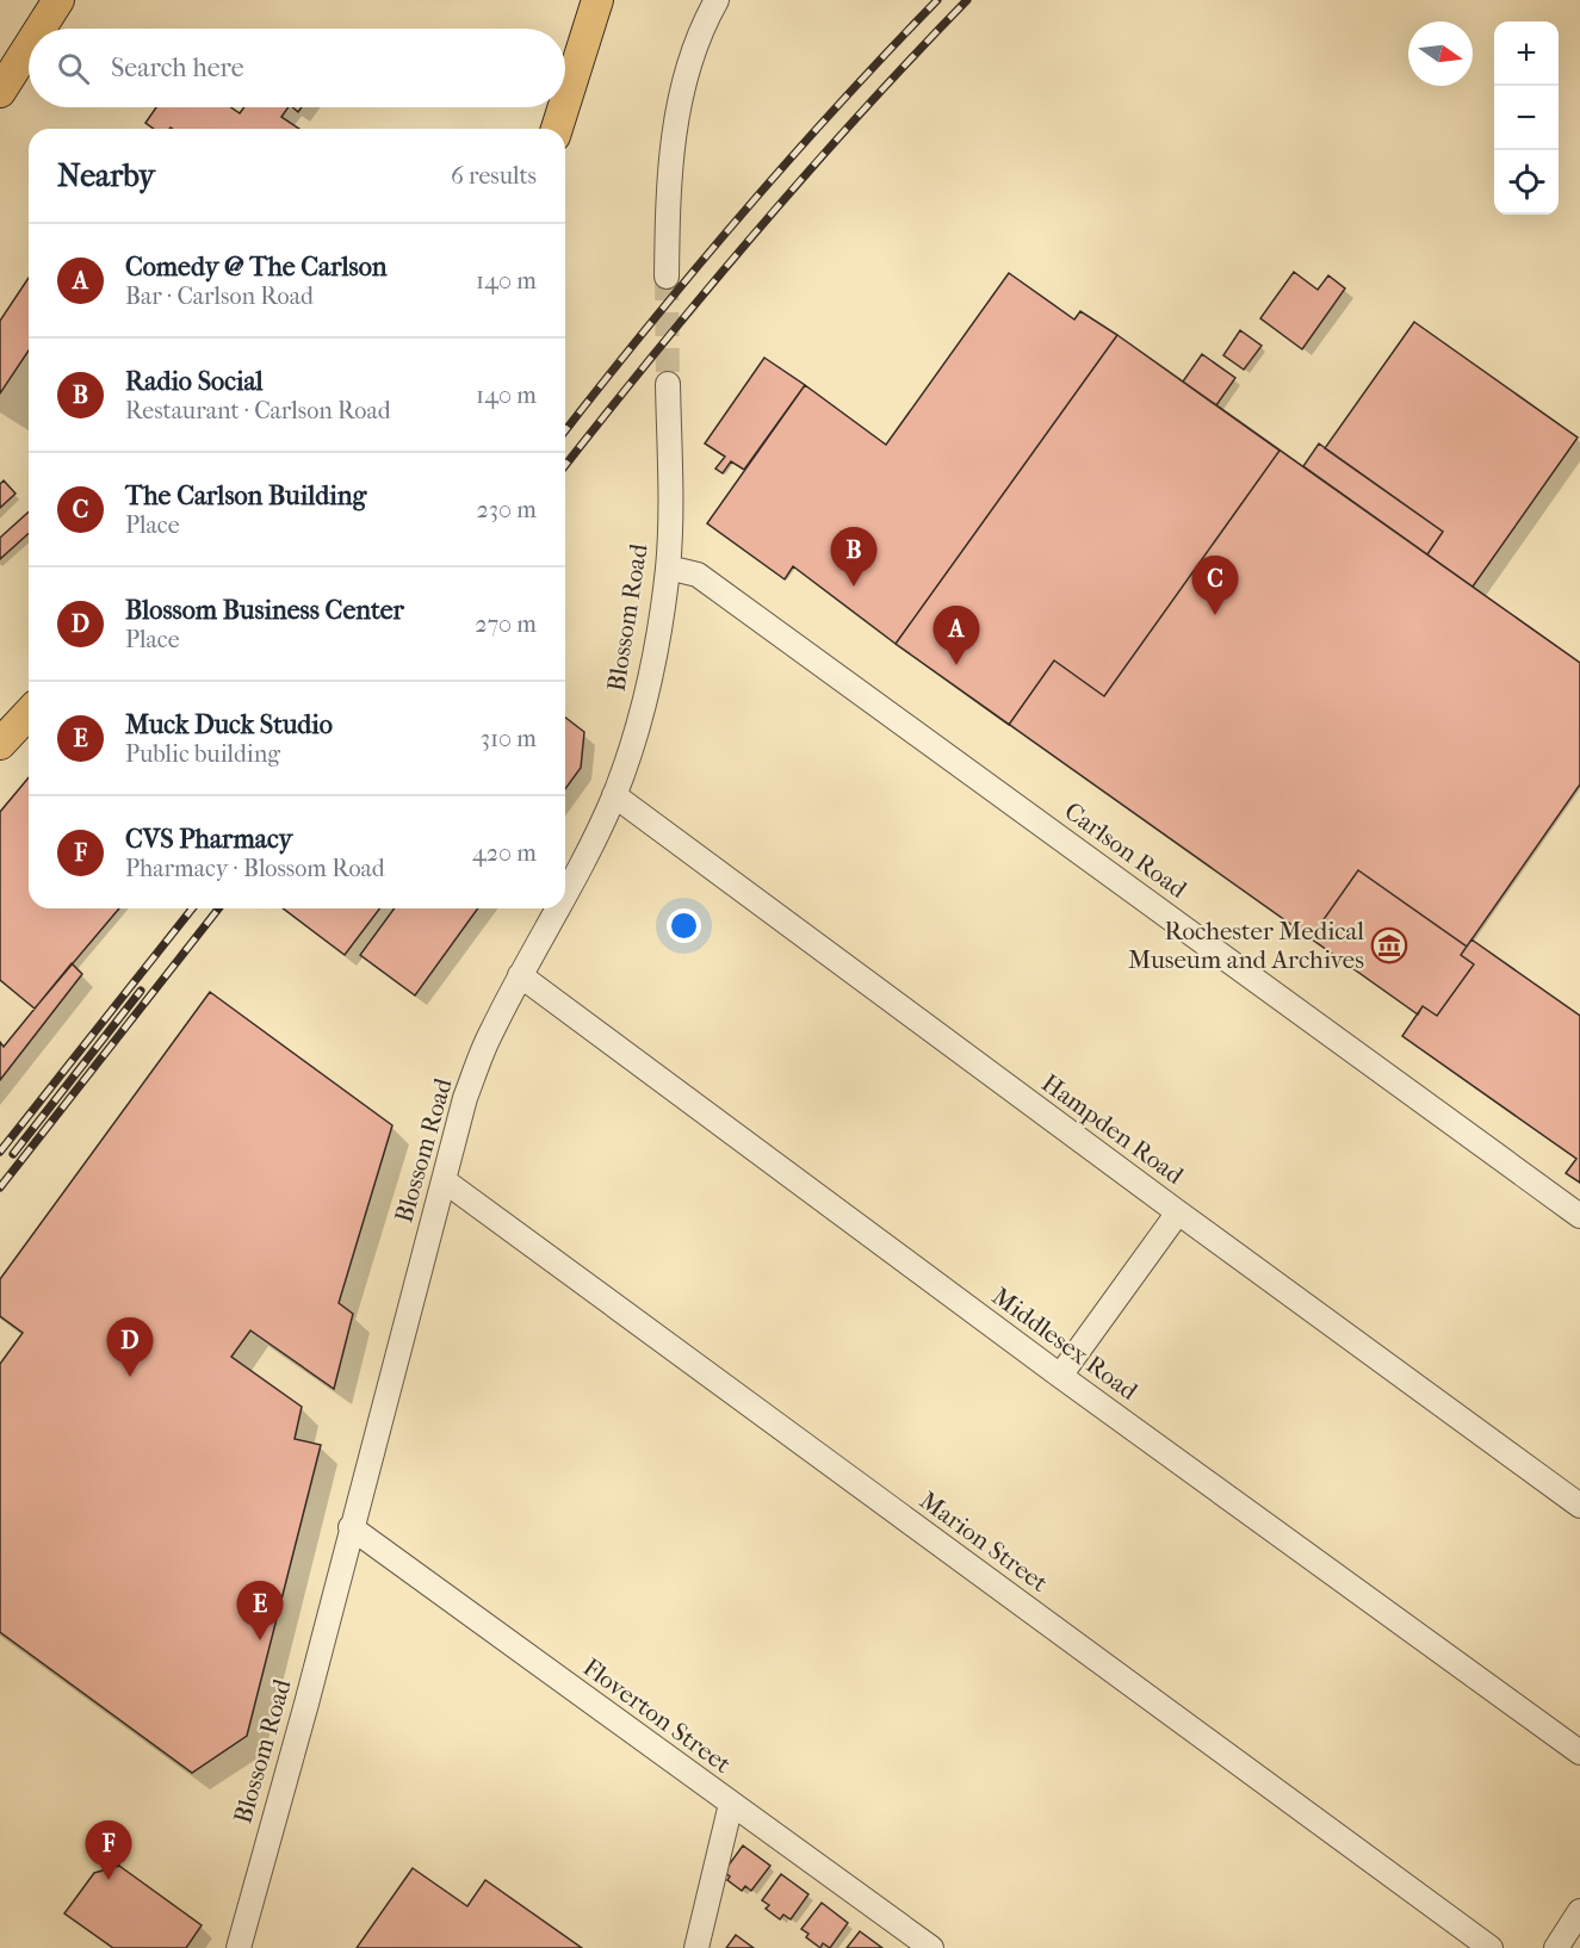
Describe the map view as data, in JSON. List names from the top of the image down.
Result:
{
  "streets": {
    "street": [
      "Blossom Road",
      "Carlson Road",
      "Hampden Road",
      "Middlesex Road",
      "Marion Street",
      "Floverton Street"
    ]
  },
  "crossings": [
    ["Blossom Road", "Carlson Road"],
    ["Blossom Road", "Hampden Road"],
    ["Blossom Road", "Middlesex Road"],
    ["Blossom Road", "Marion Street"],
    ["Blossom Road", "Floverton Street"]
  ],
  "places": {
    "museum": ["Rochester Medical Museum and Archives"]
  },
  "north": "right",
  "page": {
    "map_buttons": ["+", "−"],
    "search": "Search here",
    "heading": ["Nearby", "6 results"],
    "list": [
      {
        "mark": "A",
        "name": "Comedy @ The Carlson",
        "note": "Bar · Carlson Road",
        "value": "140 m"
      },
      {
        "mark": "B",
        "name": "Radio Social",
        "note": "Restaurant · Carlson Road",
        "value": "140 m"
      },
      {
        "mark": "C",
        "name": "The Carlson Building",
        "note": "Place",
        "value": "230 m"
      },
      {
        "mark": "D",
        "name": "Blossom Business Center",
        "note": "Place",
        "value": "270 m"
      },
      {
        "mark": "E",
        "name": "Muck Duck Studio",
        "note": "Public building",
        "value": "310 m"
      },
      {
        "mark": "F",
        "name": "CVS Pharmacy",
        "note": "Pharmacy · Blossom Road",
        "value": "420 m"
      }
    ],
    "pins": [
      "B",
      "C",
      "A",
      "D",
      "E",
      "F"
    ]
  }
}
